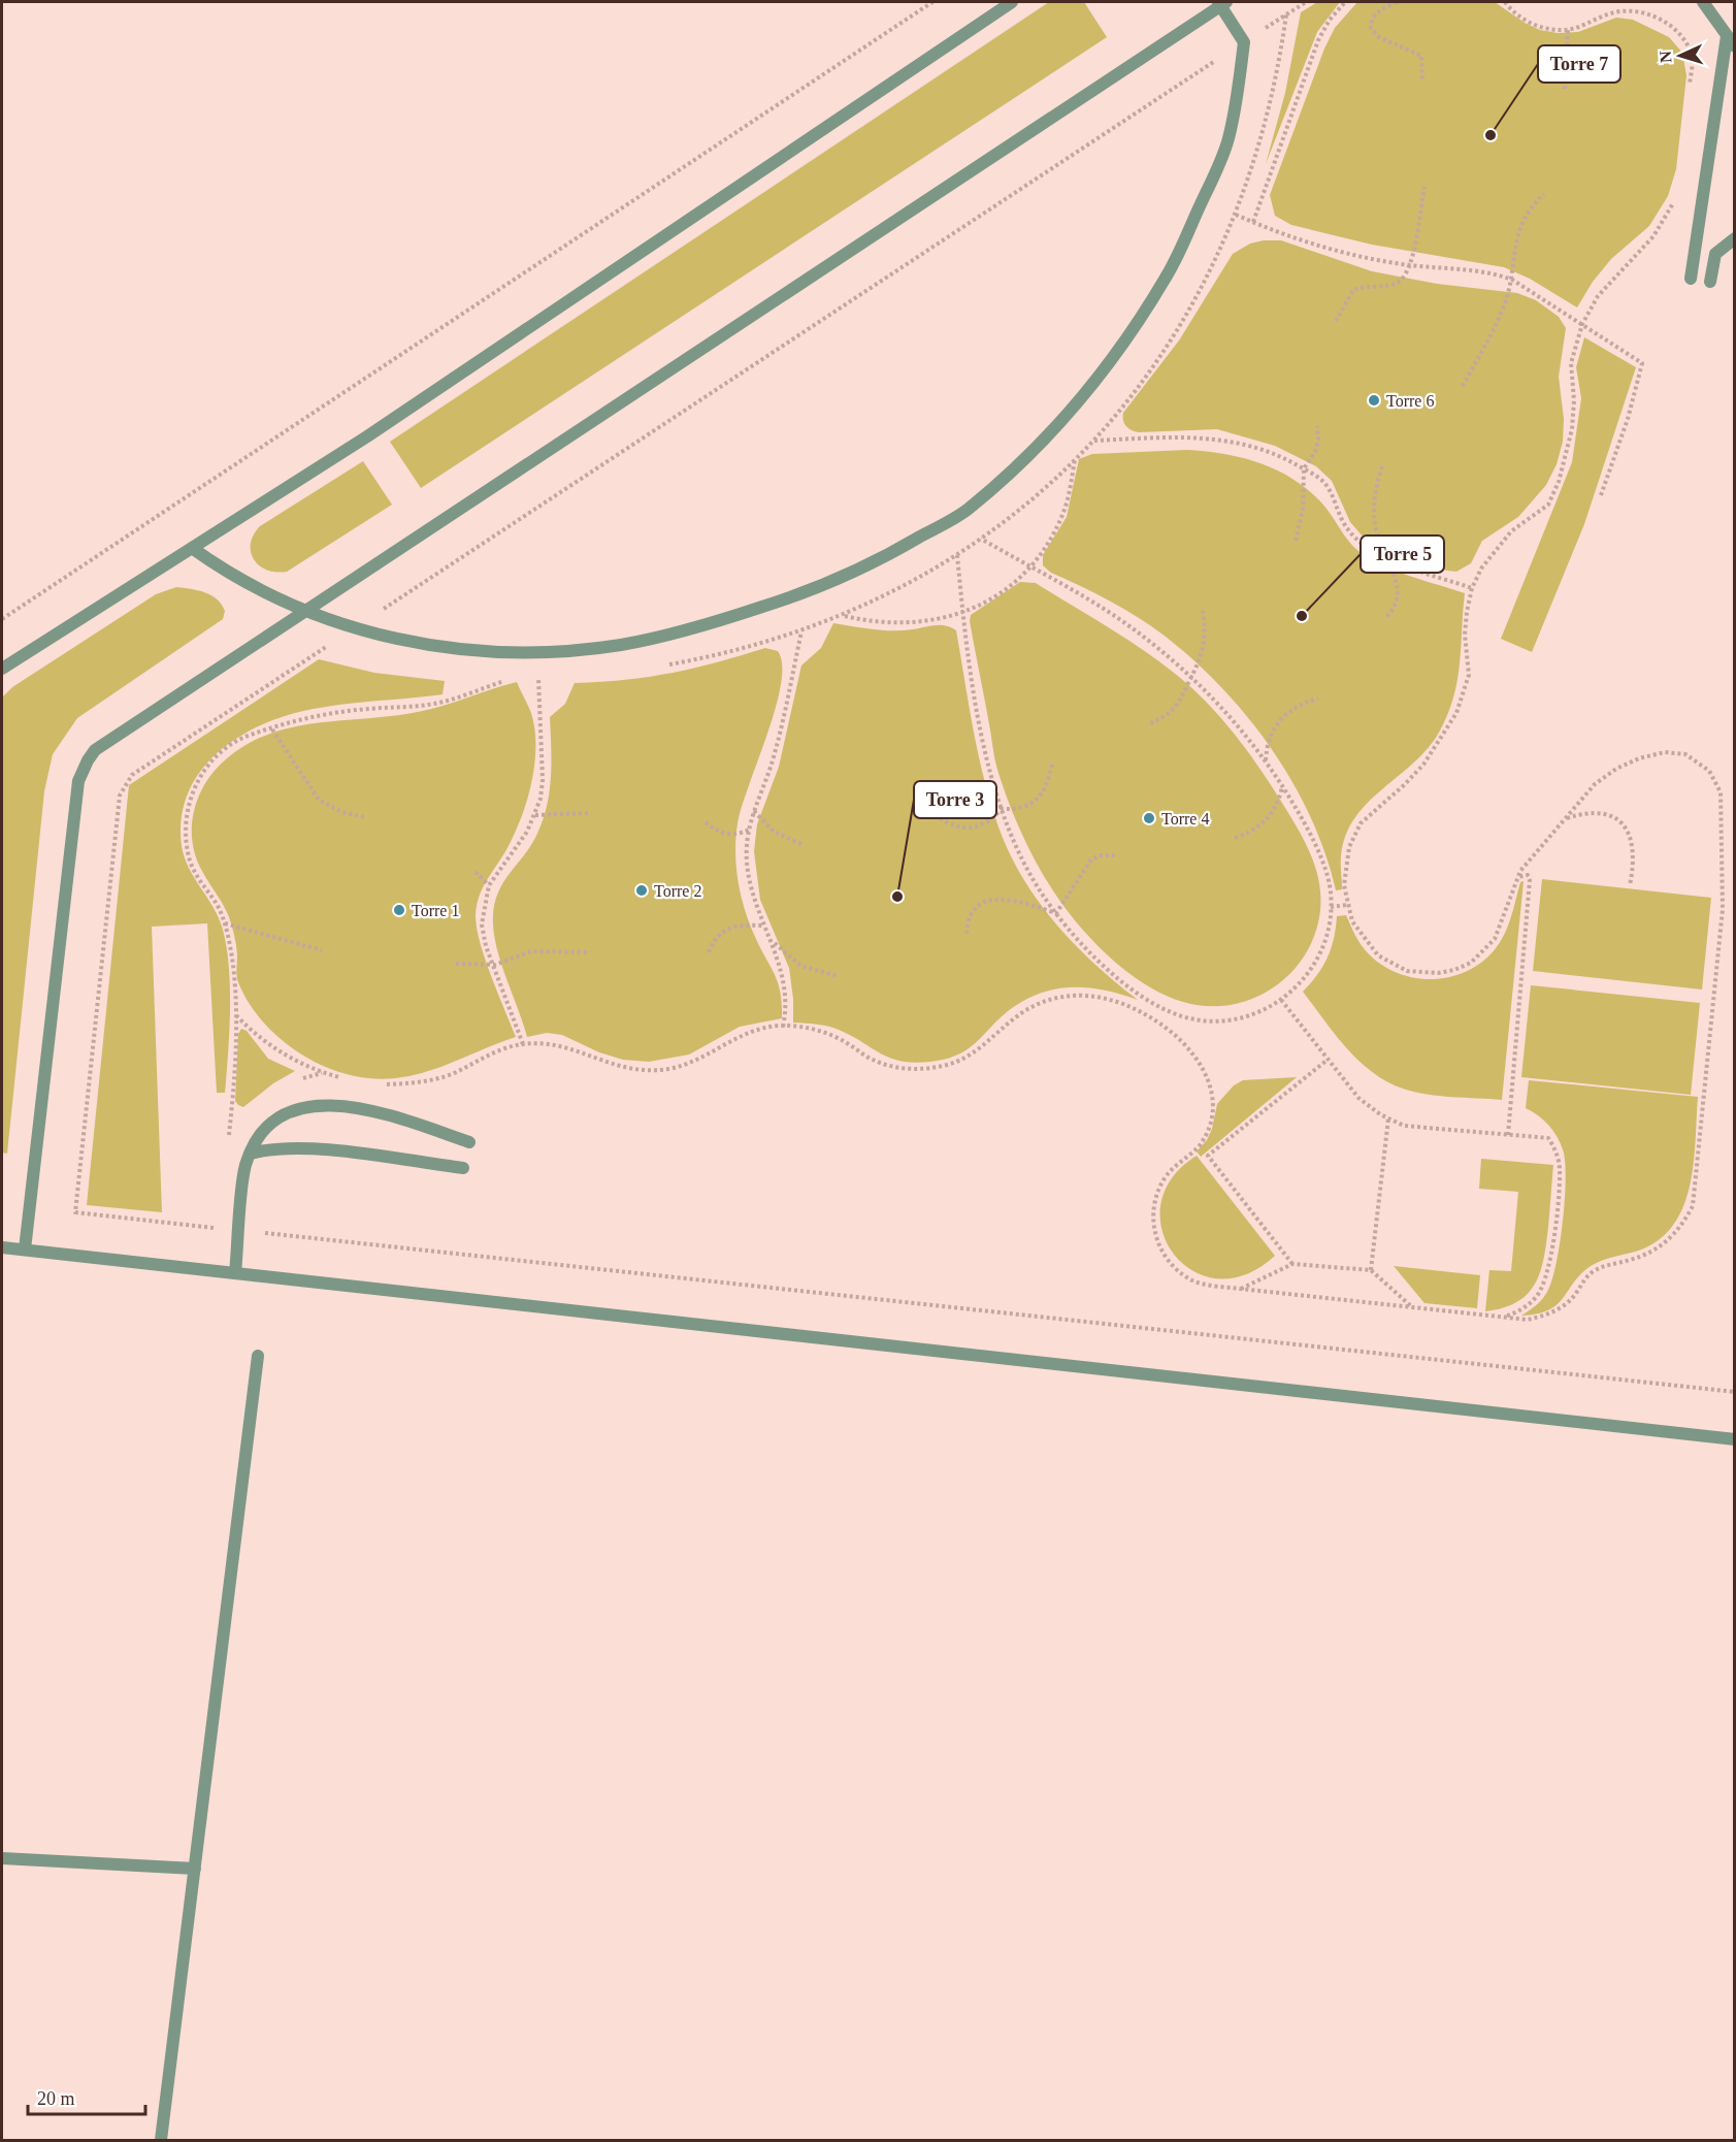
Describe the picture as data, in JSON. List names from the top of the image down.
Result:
{
  "places": [
    "Torre 7",
    "Torre 6",
    "Torre 5",
    "Torre 4",
    "Torre 2",
    "Torre 3",
    "Torre 1"
  ],
  "scale_bar": "20 m",
  "north": "left"
}
